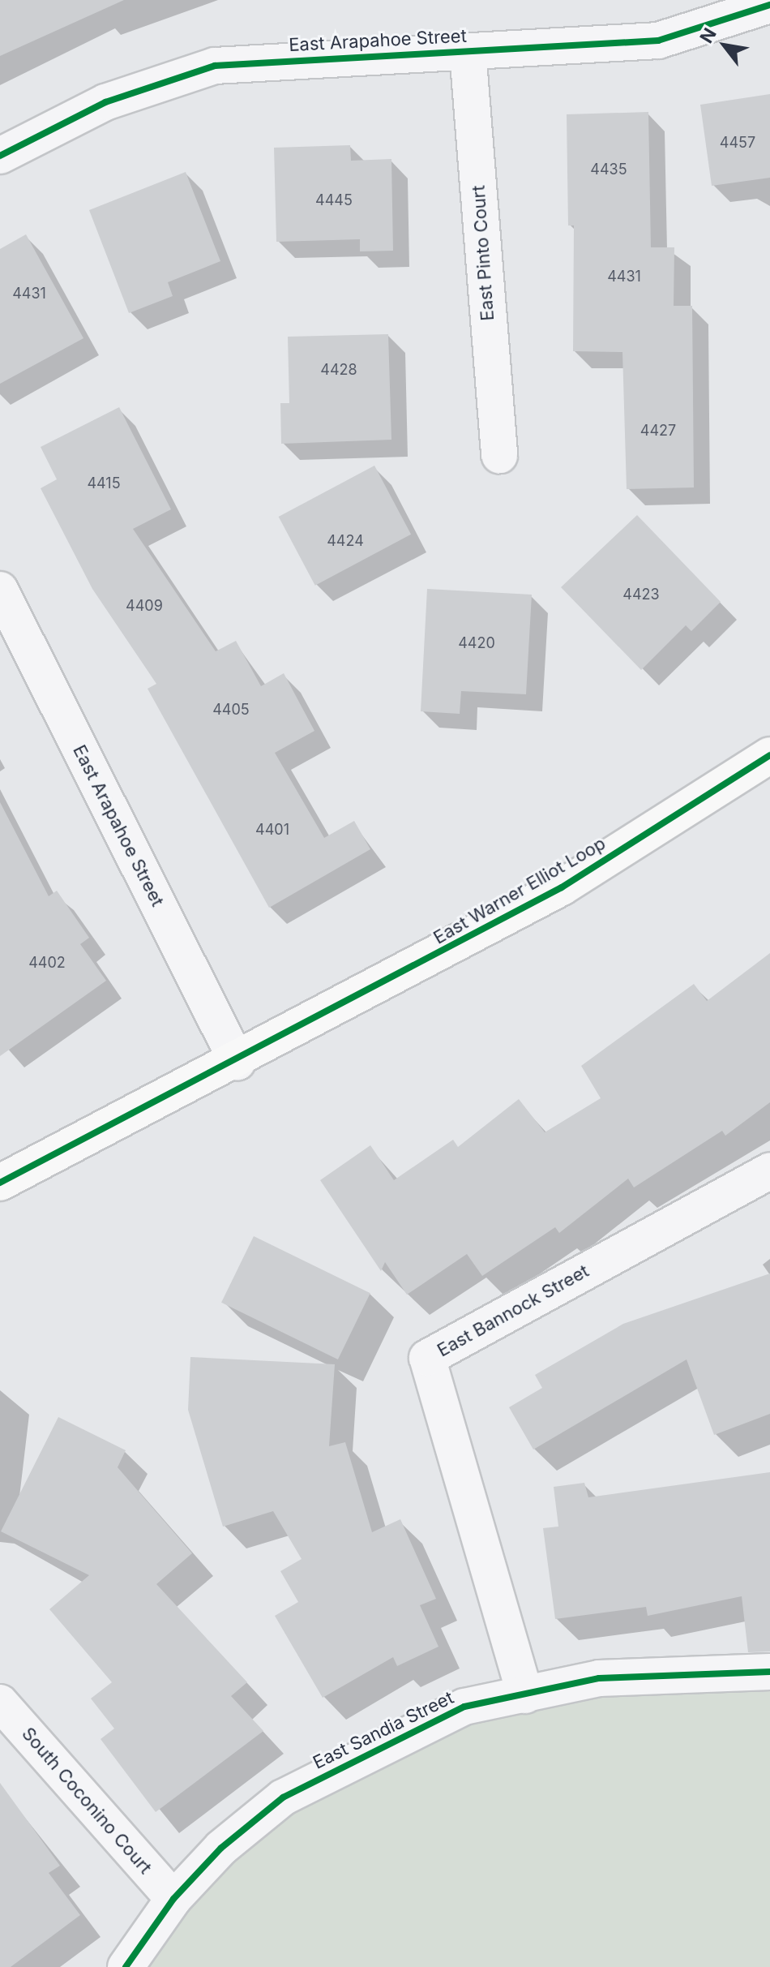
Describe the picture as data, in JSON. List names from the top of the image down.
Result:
{
  "streets": {
    "main road": ["East Warner Elliot Loop"],
    "street": [
      "East Arapahoe Street",
      "East Pinto Court",
      "East Bannock Street",
      "East Sandia Street",
      "South Coconino Court"
    ]
  },
  "crossings": [
    ["East Arapahoe Street", "East Pinto Court"],
    ["East Arapahoe Street", "East Warner Elliot Loop"],
    ["East Bannock Street", "East Sandia Street"],
    ["East Sandia Street", "South Coconino Court"]
  ],
  "house_numbers": [
    "4457",
    "4435",
    "4445",
    "4431",
    "4431",
    "4428",
    "4427",
    "4415",
    "4424",
    "4423",
    "4409",
    "4420",
    "4405",
    "4401",
    "4402"
  ],
  "north": "top left"
}
